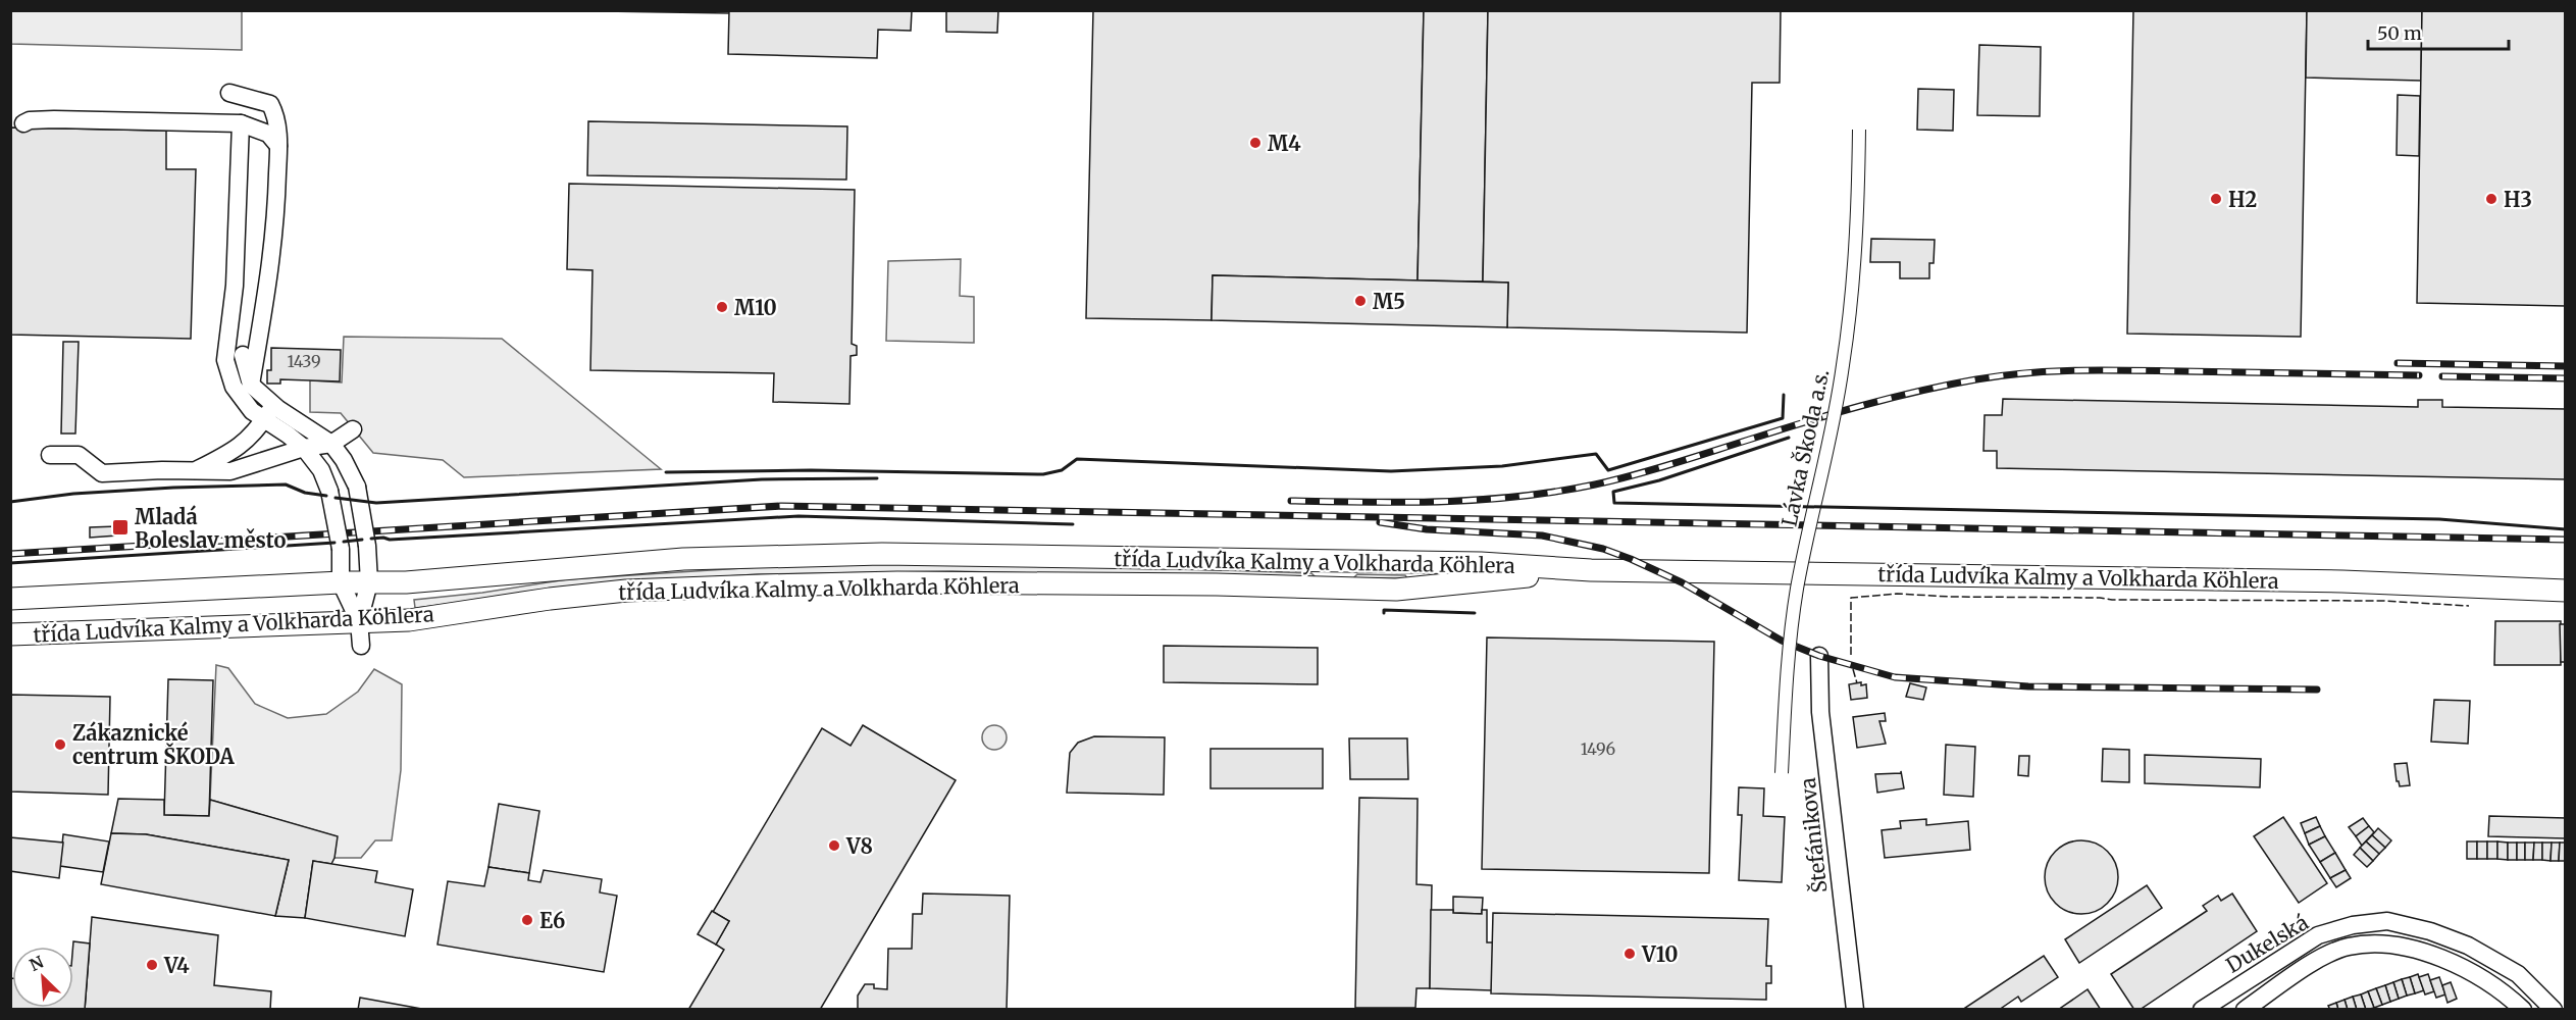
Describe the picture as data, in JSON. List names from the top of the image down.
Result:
{
  "streets": {
    "street": [
      "Lávka Škoda a.s.",
      "třída Ludvíka Kalmy a Volkharda Köhlera",
      "Štefánikova",
      "Dukelská"
    ]
  },
  "places": {
    "other": [
      "M4",
      "H2",
      "H3",
      "M5",
      "M10",
      "Zákaznické centrum ŠKODA",
      "V8",
      "E6",
      "V10",
      "V4"
    ],
    "transit": ["Mladá Boleslav město"]
  },
  "house_numbers": ["1439", "1496"],
  "scale_bar": "50 m",
  "north": "top left"
}
